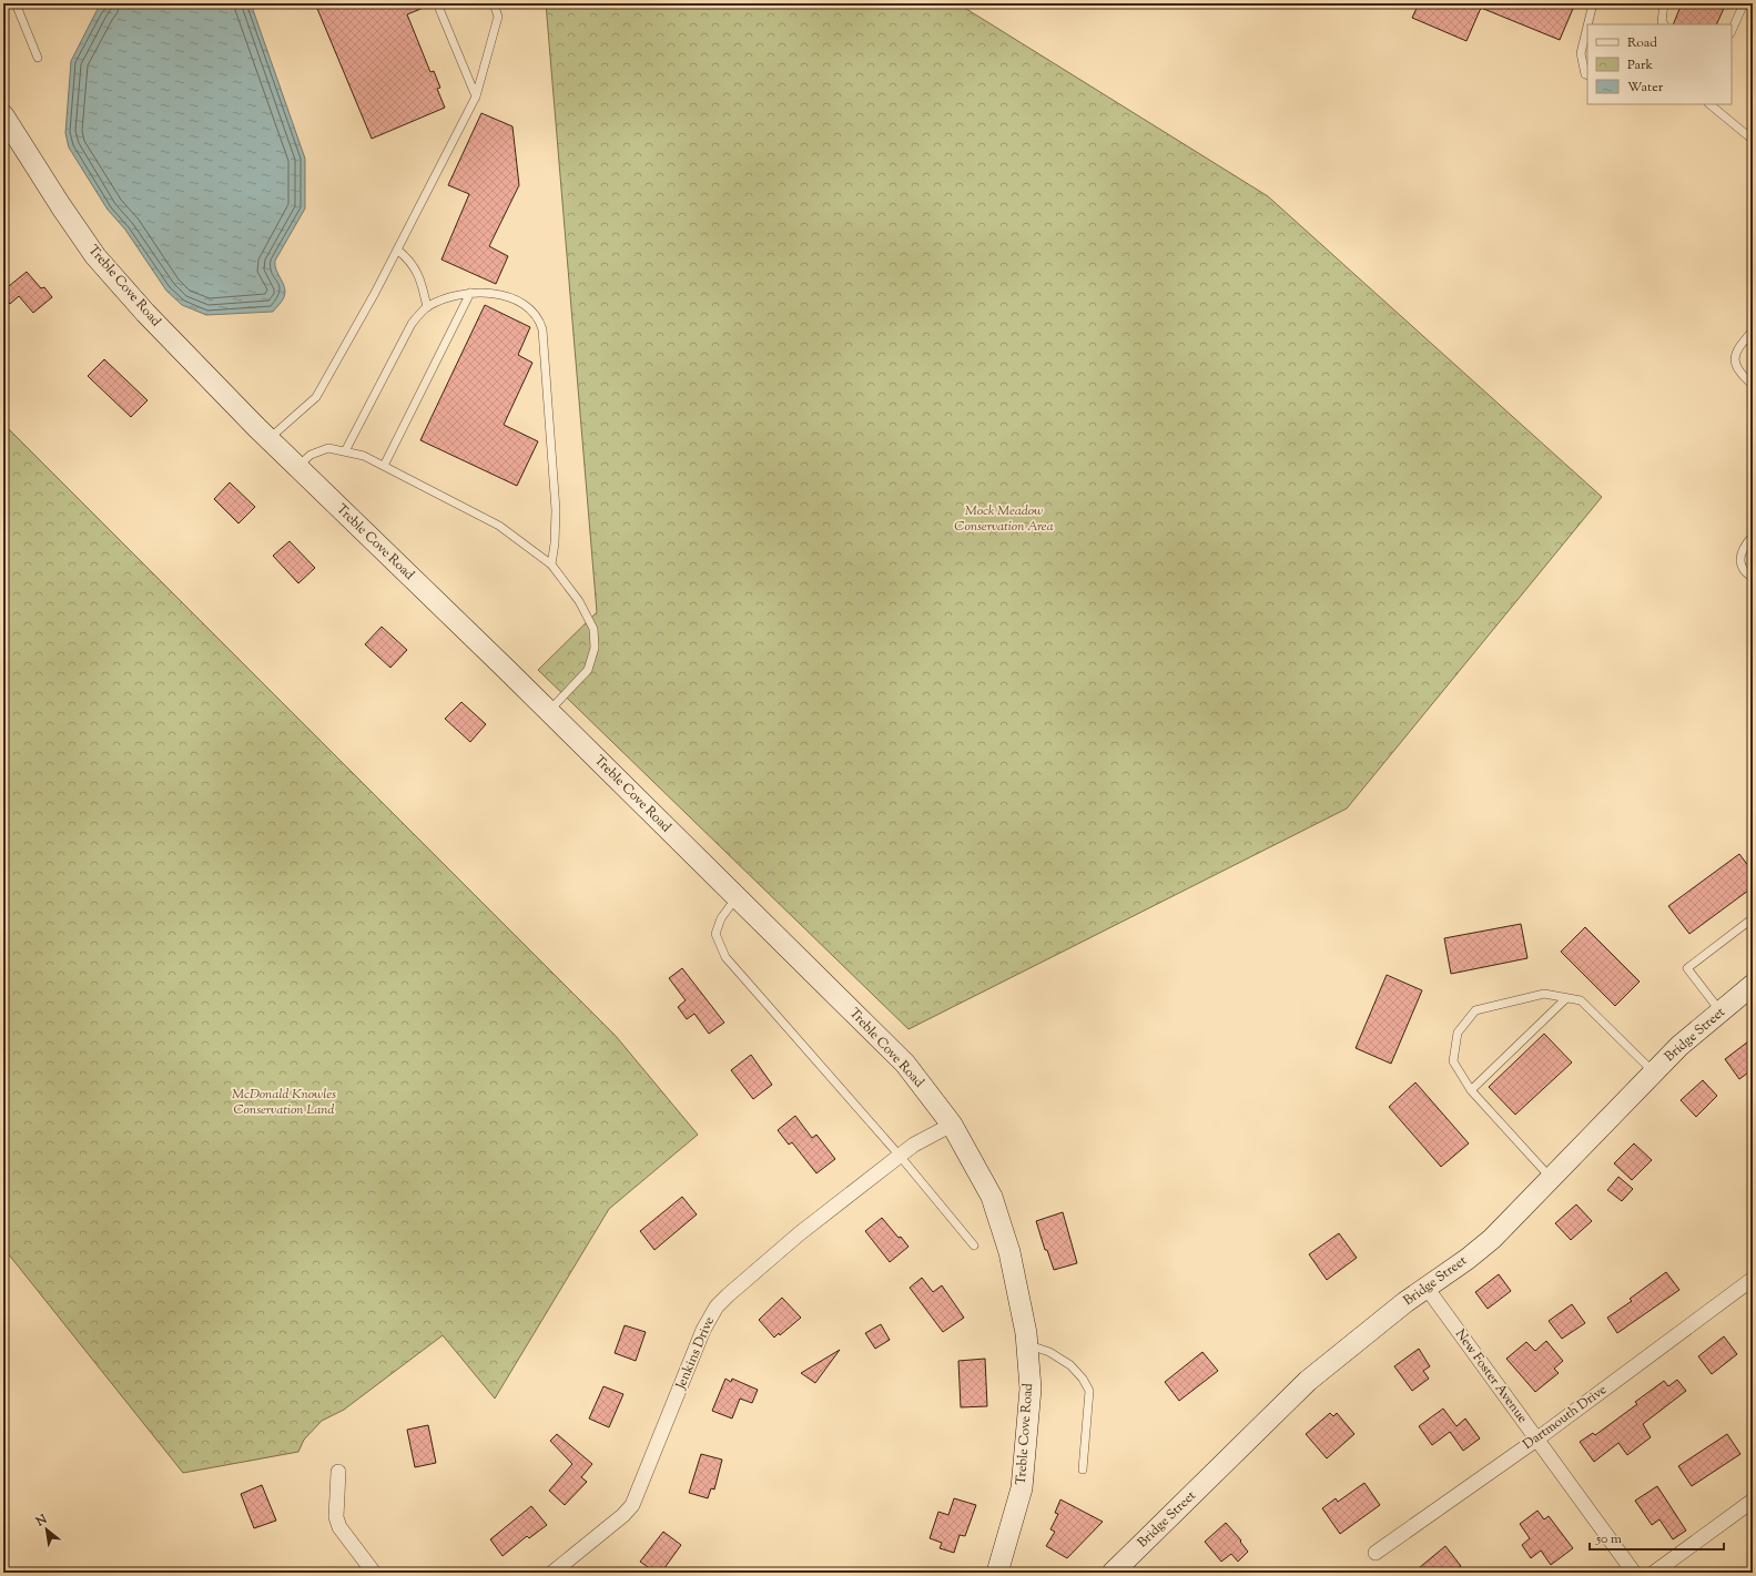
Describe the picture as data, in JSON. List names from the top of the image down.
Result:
{
  "streets": {
    "main road": ["Treble Cove Road", "Bridge Street"],
    "street": ["Jenkins Drive", "New Foster Avenue", "Dartmouth Drive"]
  },
  "crossings": [
    ["Treble Cove Road", "Jenkins Drive"],
    ["Bridge Street", "New Foster Avenue"],
    ["New Foster Avenue", "Dartmouth Drive"]
  ],
  "parks": ["Mock Meadow Conservation Area", "McDonald Knowles Conservation Land"],
  "legend": ["Road", "Park", "Water"],
  "scale_bar": "50 m",
  "north": "top left"
}
